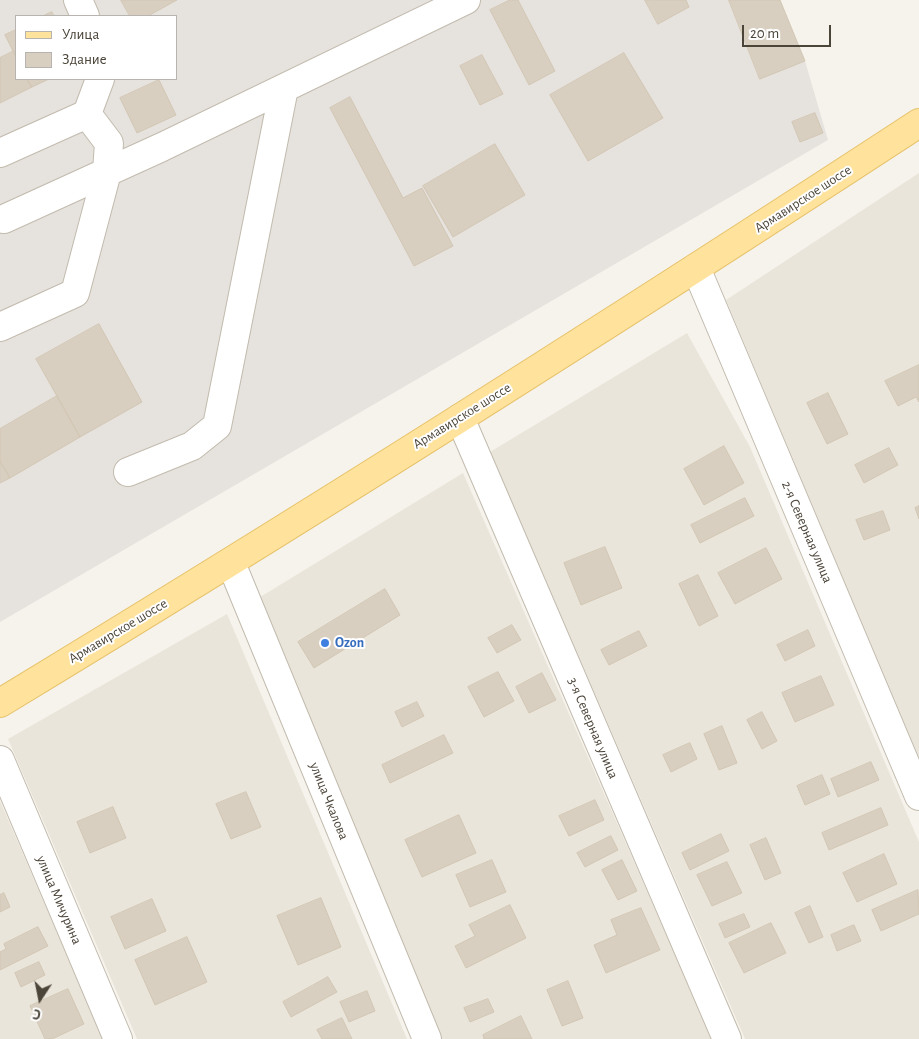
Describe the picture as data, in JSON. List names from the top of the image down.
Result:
{
  "streets": {
    "main road": ["Армавирское шоссе"],
    "street": [
      "2-я Северная улица",
      "3-я Северная улица",
      "улица Чкалова",
      "улица Мичурина"
    ]
  },
  "crossings": [
    ["Армавирское шоссе", "2-я Северная улица"],
    ["Армавирское шоссе", "3-я Северная улица"],
    ["Армавирское шоссе", "улица Чкалова"]
  ],
  "places": ["Ozon"],
  "legend": ["Улица", "Здание"],
  "scale_bar": "20 m",
  "north": "bottom"
}
